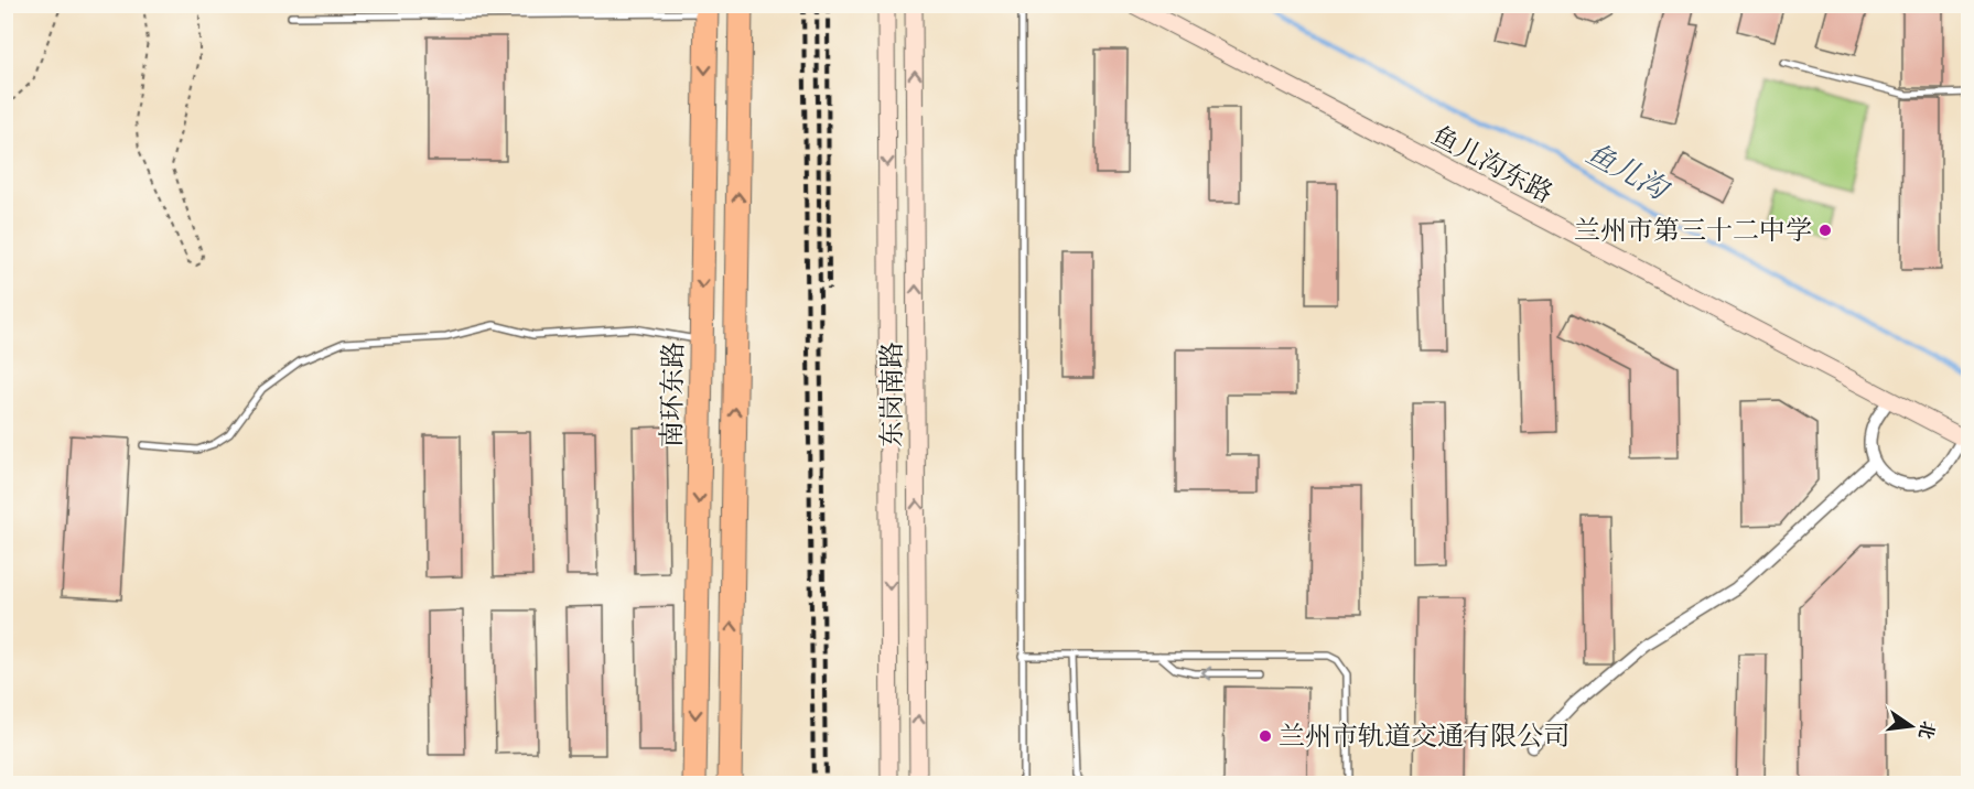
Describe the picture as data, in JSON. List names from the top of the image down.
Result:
{
  "streets": {
    "highway": ["南环东路"],
    "street": ["鱼儿沟东路", "东岗南路"]
  },
  "water": ["鱼儿沟"],
  "places": ["兰州市第三十二中学", "兰州市轨道交通有限公司"],
  "north": "right"
}
